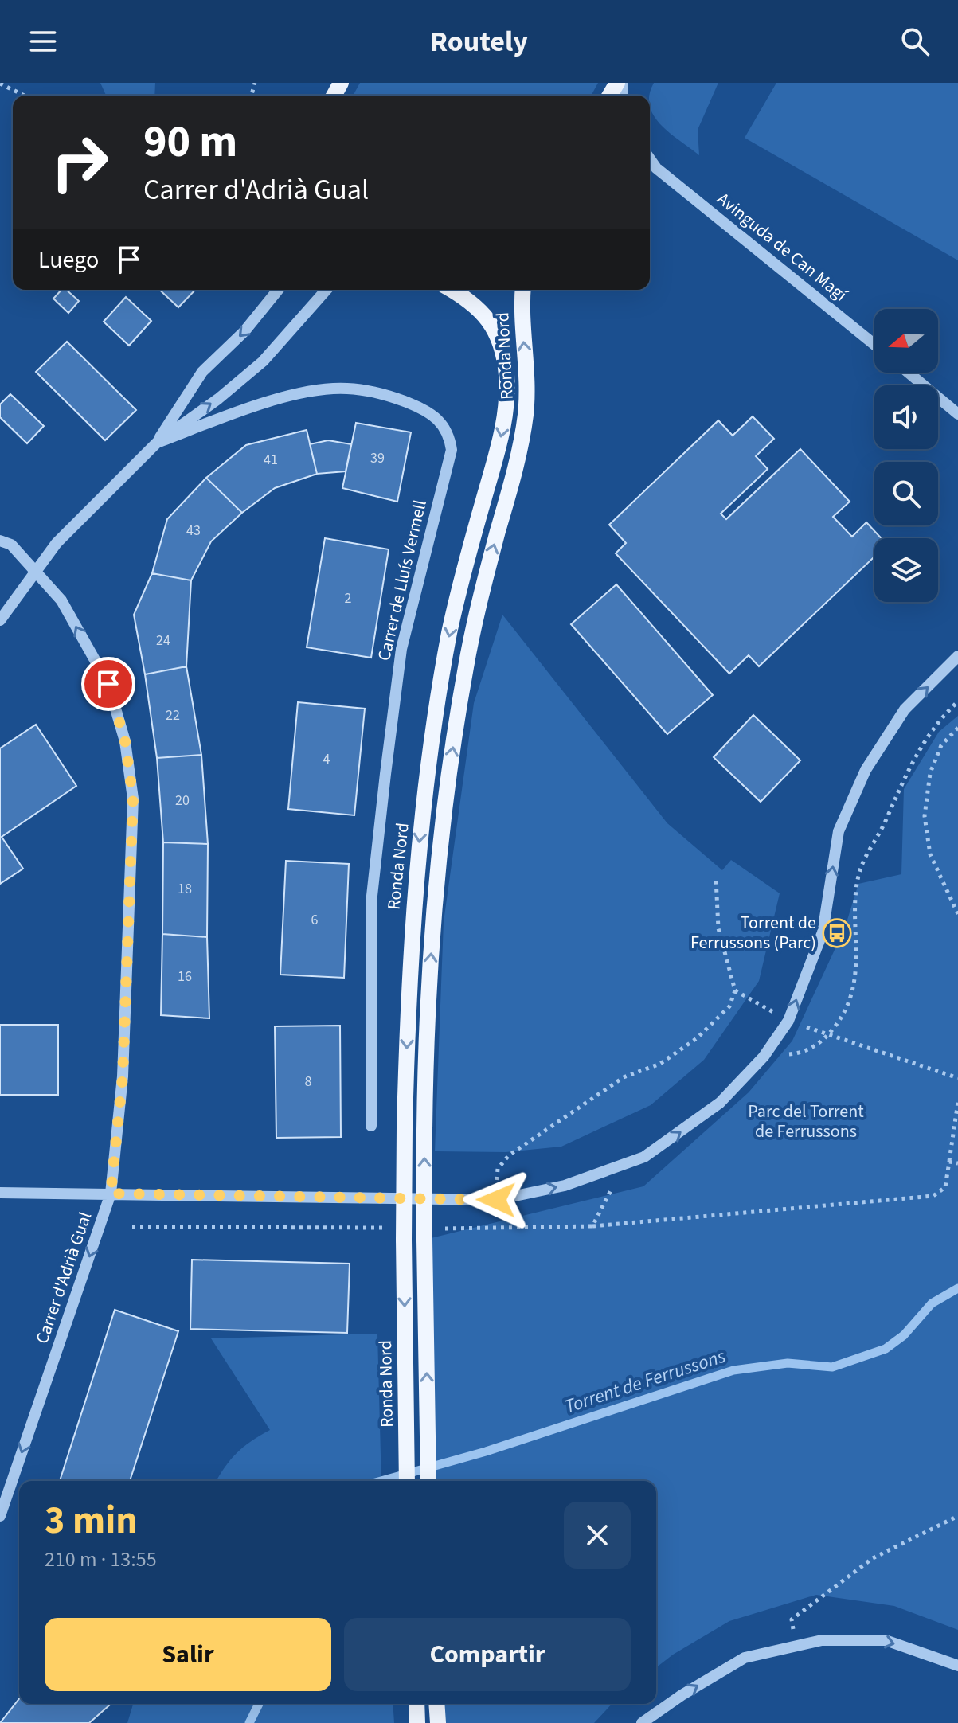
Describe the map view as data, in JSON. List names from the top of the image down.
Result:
{
  "streets": {
    "main road": ["Ronda Nord"],
    "street": ["Avinguda de Can Magí", "Carrer de Lluís Vermell", "Carrer d'Adrià Gual"]
  },
  "water": ["Torrent de Ferrussons"],
  "parks": ["Parc del Torrent de Ferrussons"],
  "places": {
    "bus stop": ["Torrent de Ferrussons (Parc)"]
  },
  "house_numbers": [
    "39",
    "41",
    "43",
    "2",
    "24",
    "22",
    "4",
    "20",
    "18",
    "6",
    "16",
    "8"
  ],
  "north": "left",
  "page": {
    "header": "Routely",
    "turn": ["90 m", "Carrer d'Adrià Gual"],
    "then": "Luego",
    "heading": ["3 min", "210 m · 13:55"],
    "buttons": ["Salir", "Compartir"]
  }
}
